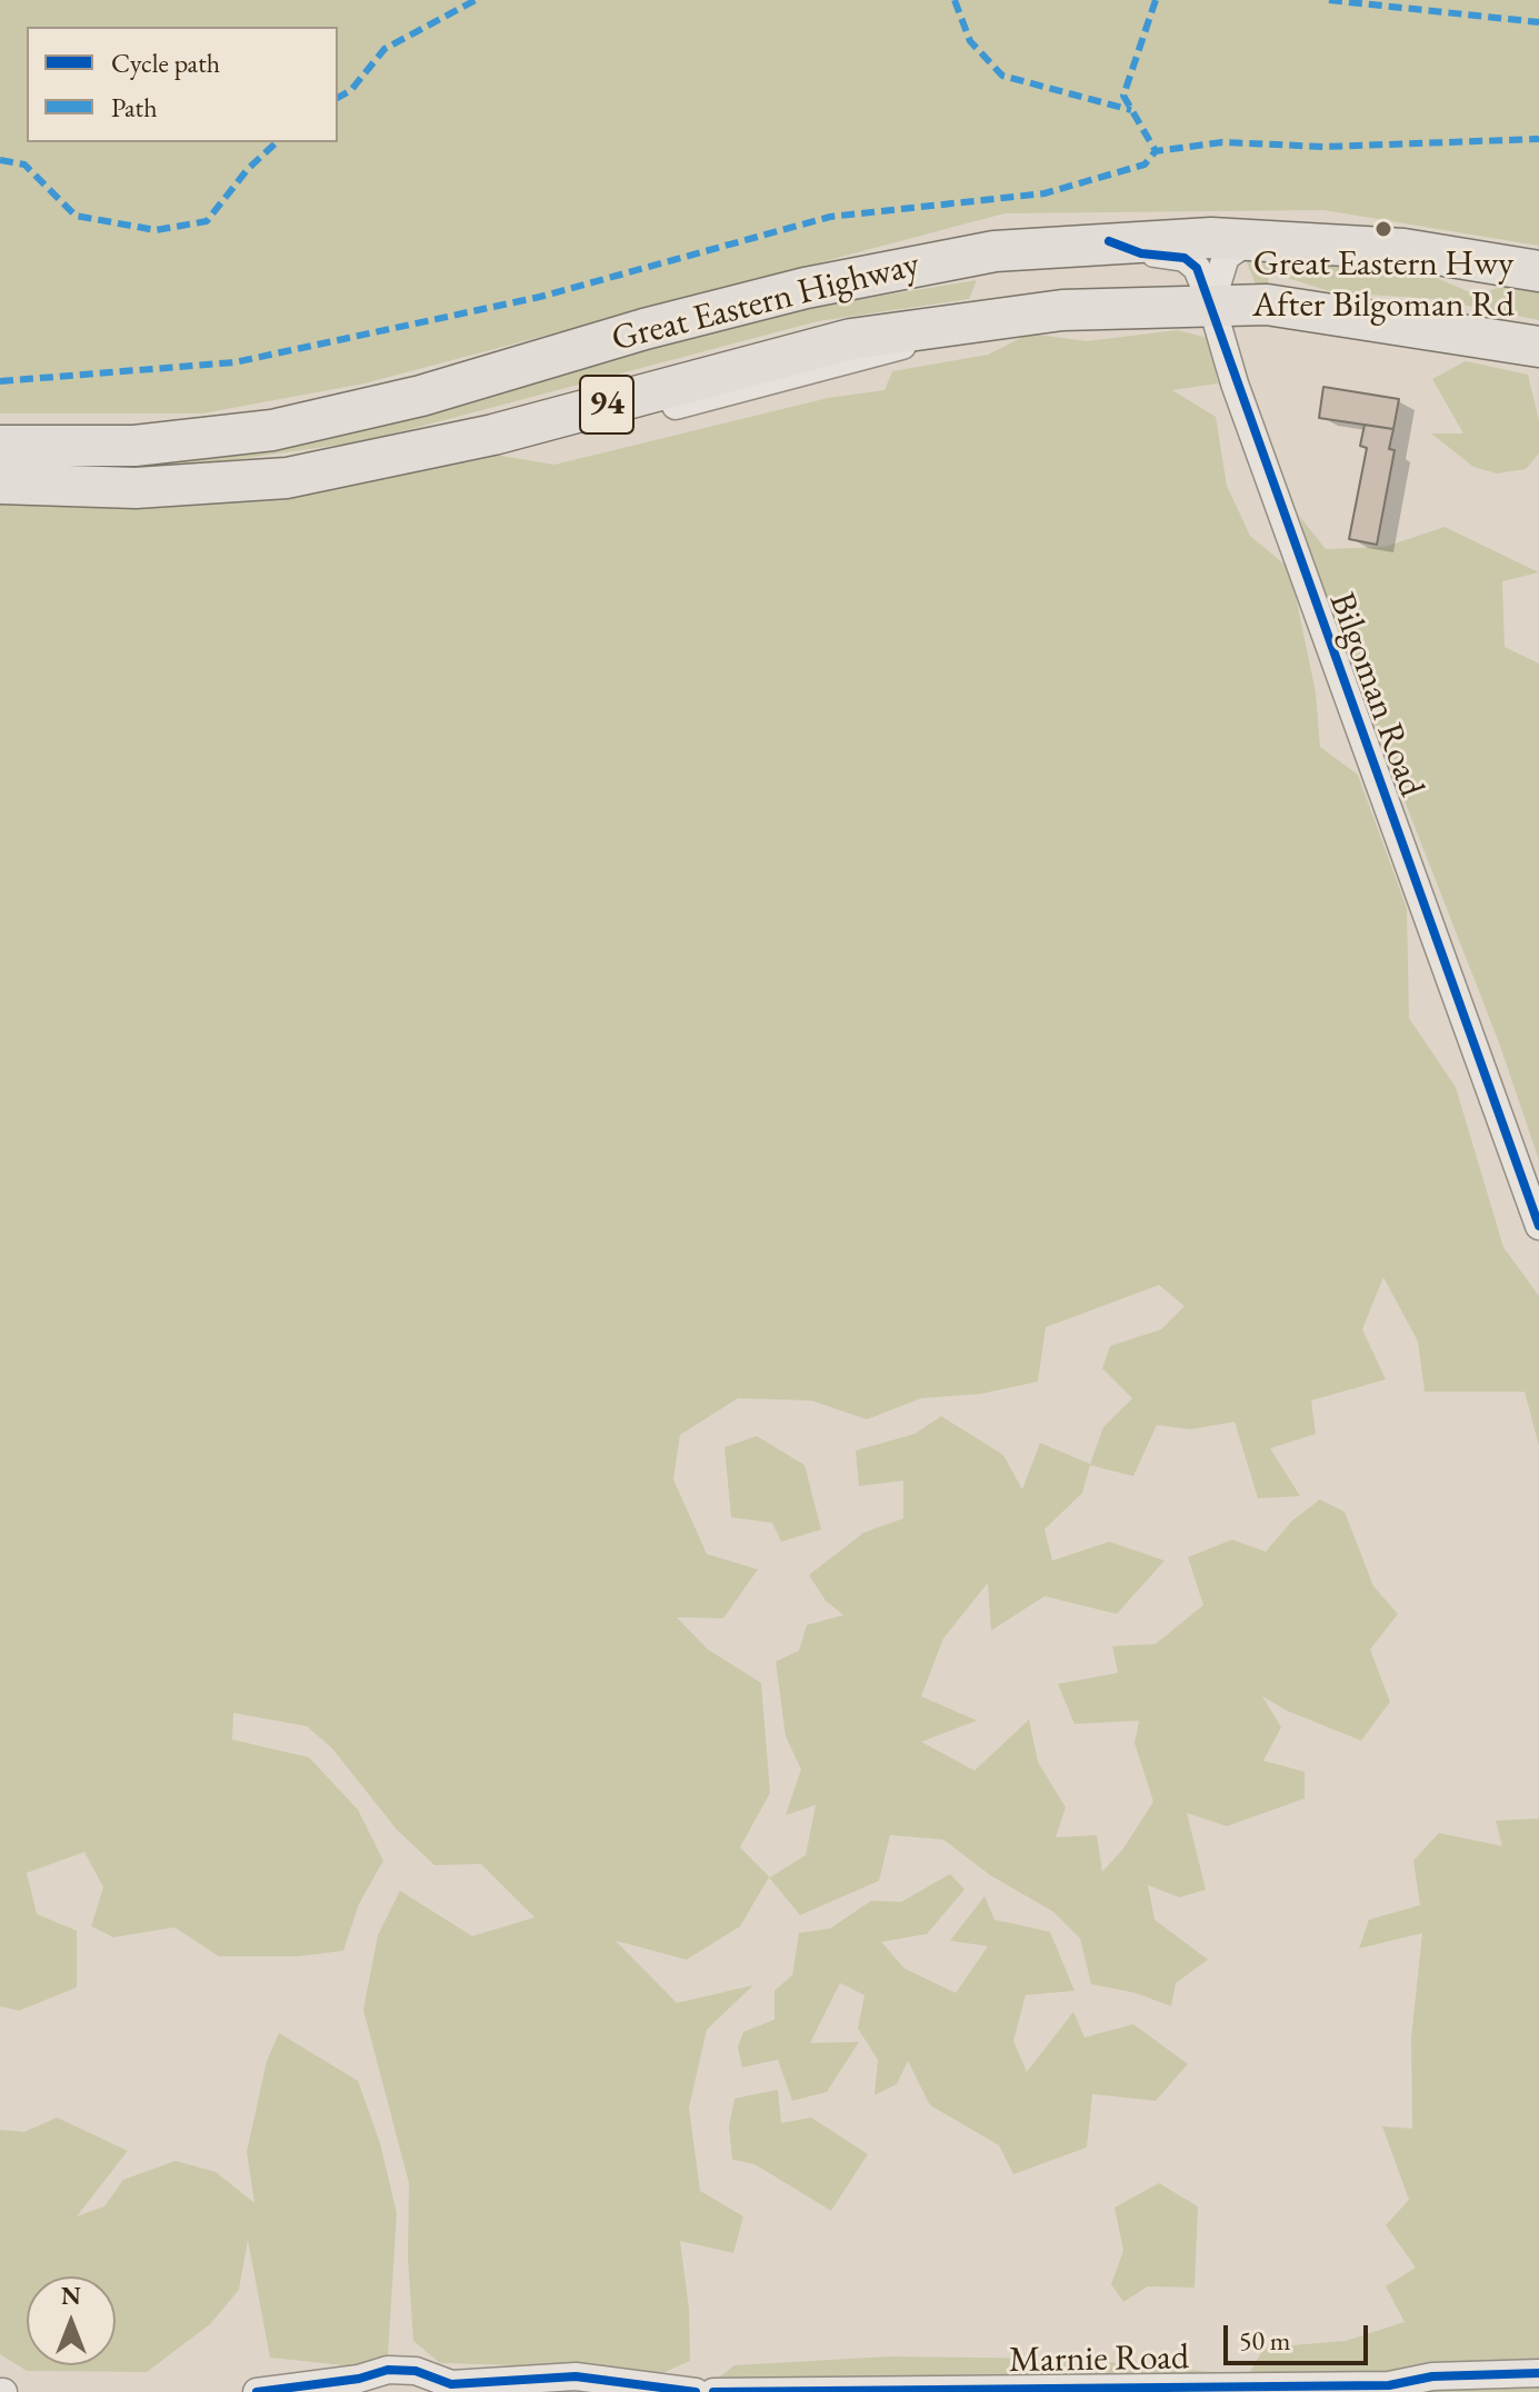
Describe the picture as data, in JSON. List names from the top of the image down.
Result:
{
  "streets": {
    "highway": ["Great Eastern Highway", "94"],
    "street": ["Bilgoman Road", "Marnie Road"]
  },
  "crossings": [
    ["Great Eastern Highway", "Bilgoman Road"]
  ],
  "places": ["Great Eastern Hwy After Bilgoman Rd"],
  "legend": ["Cycle path", "Path"],
  "scale_bar": "50 m",
  "north": "top"
}
